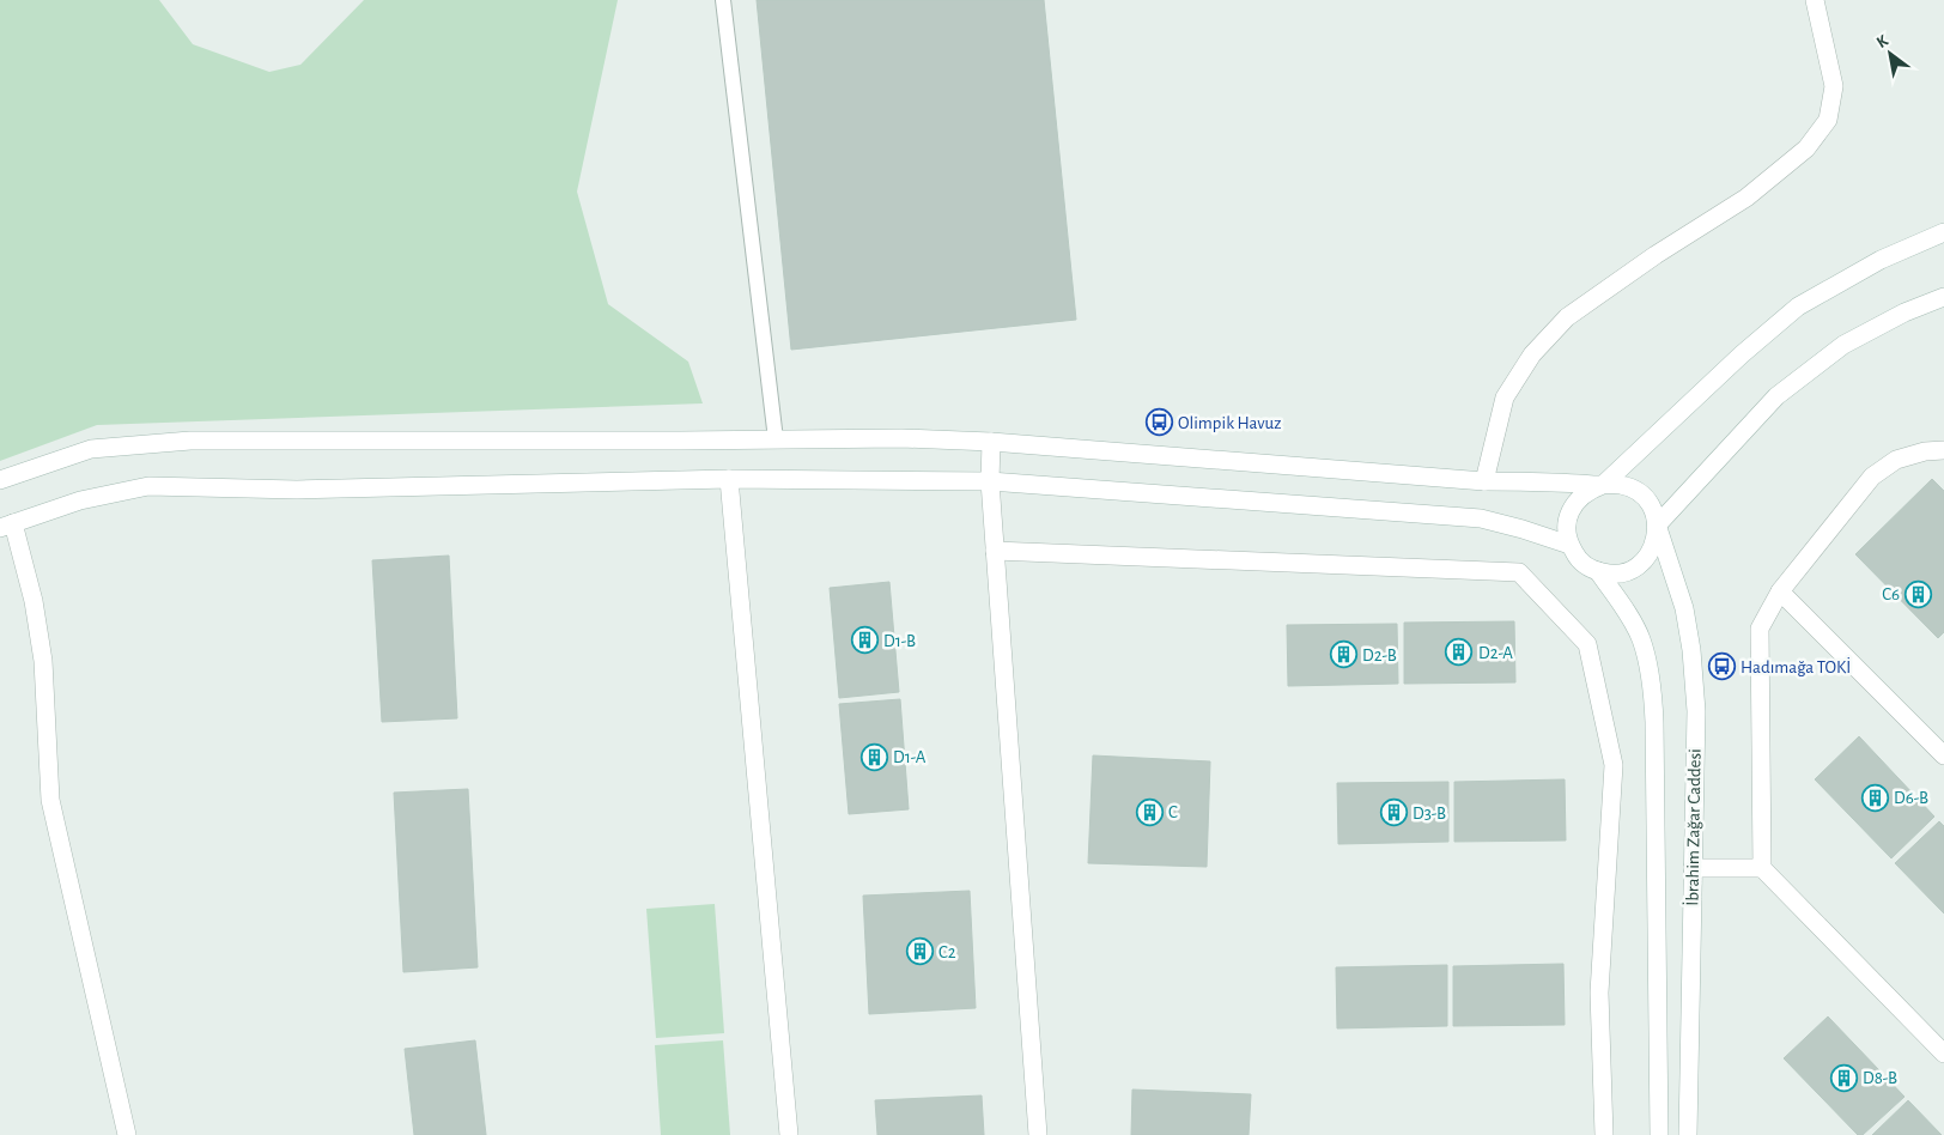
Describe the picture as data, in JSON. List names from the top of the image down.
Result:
{
  "streets": {
    "main road": ["İbrahim Zağar Caddesi"]
  },
  "places": {
    "bus stop": ["Olimpik Havuz", "Hadımağa TOKİ"],
    "building": [
      "C6",
      "D1-B",
      "D2-A",
      "D2-B",
      "D1-A",
      "D6-B",
      "C",
      "D3-B",
      "C2",
      "D8-B"
    ]
  },
  "north": "top left"
}
